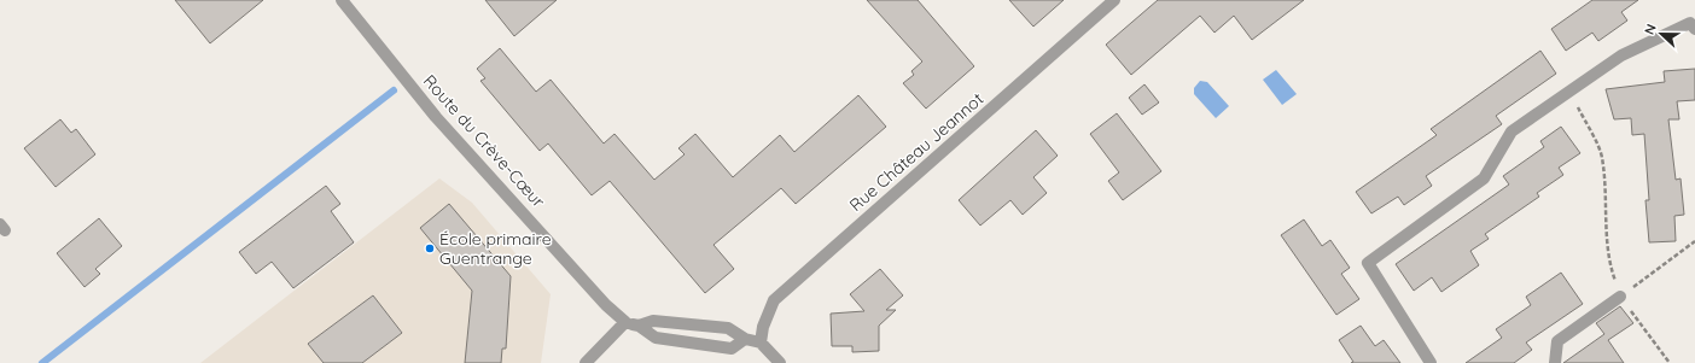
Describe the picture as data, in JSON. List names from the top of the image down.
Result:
{
  "streets": {
    "street": ["Route du Crève-Cœur", "Rue Château Jeannot"]
  },
  "places": ["École primaire Guentrange"],
  "north": "left"
}
